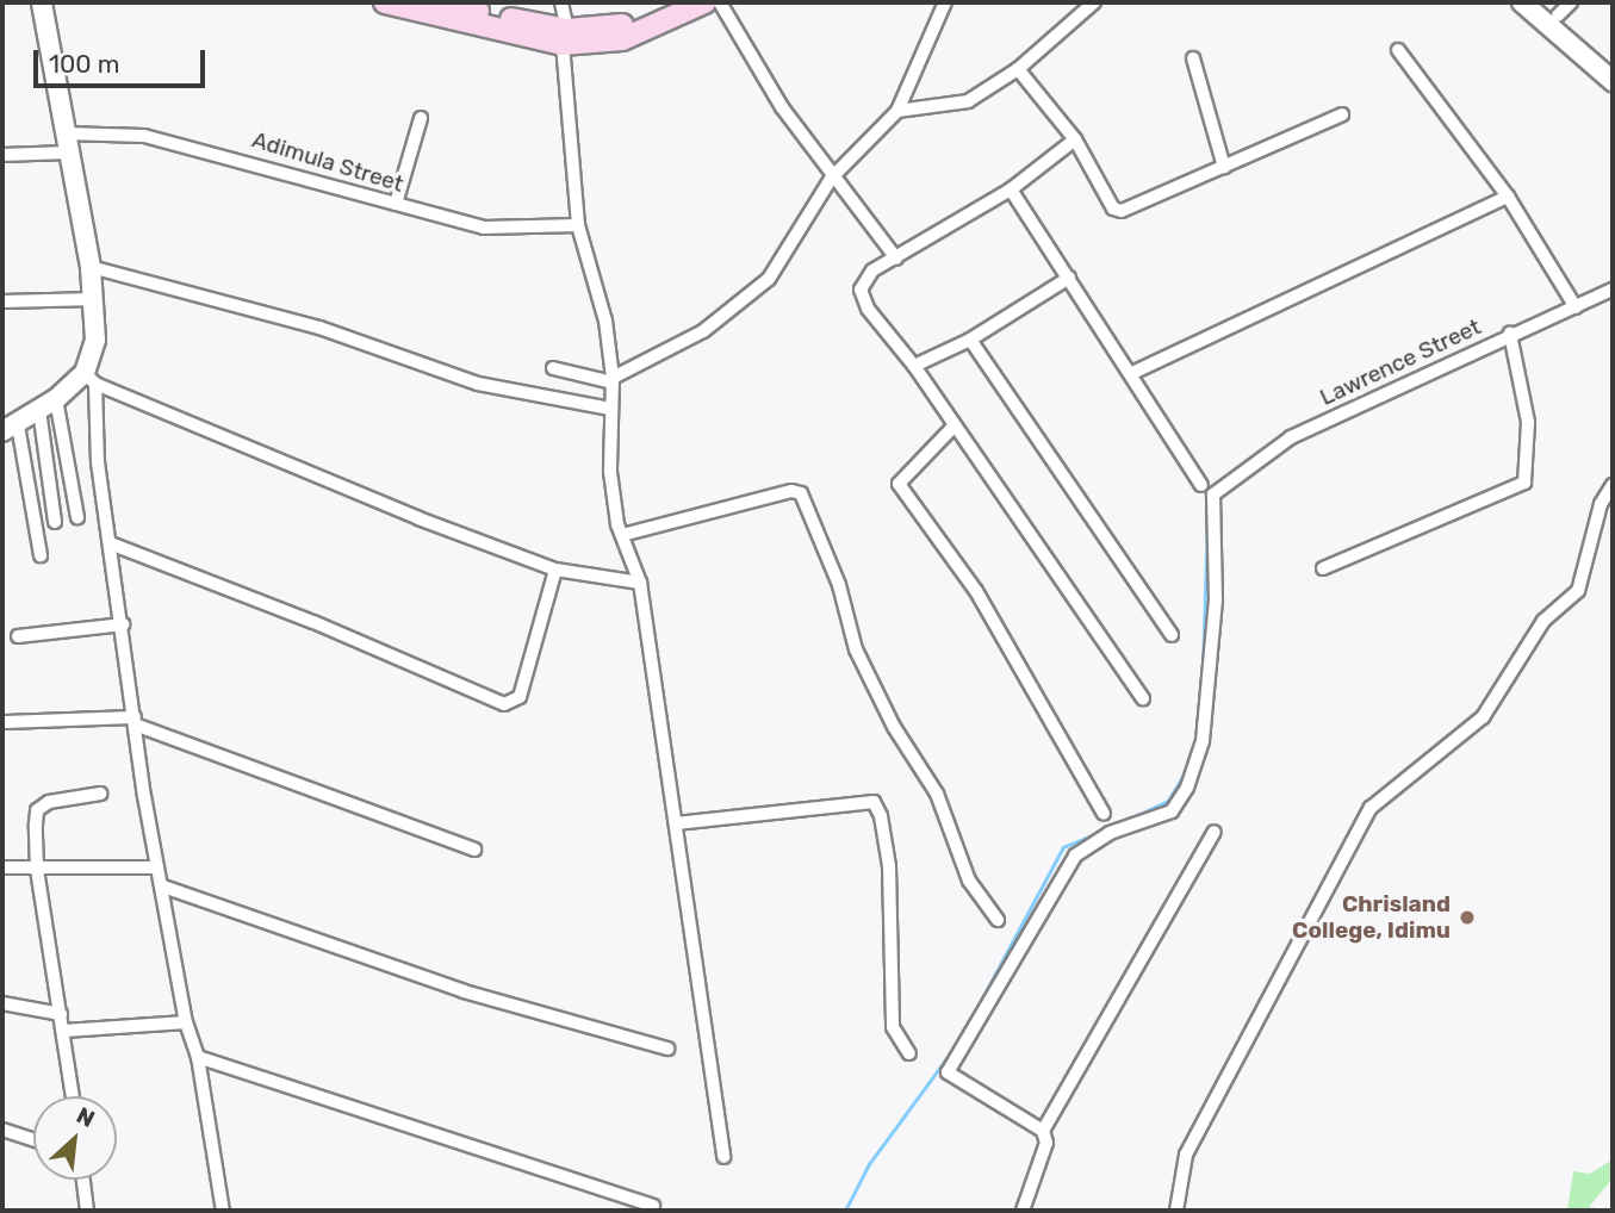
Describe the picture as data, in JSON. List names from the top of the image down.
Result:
{
  "streets": {
    "street": ["Adimula Street", "Lawrence Street"]
  },
  "places": ["Chrisland College, Idimu"],
  "scale_bar": "100 m",
  "north": "top right"
}
